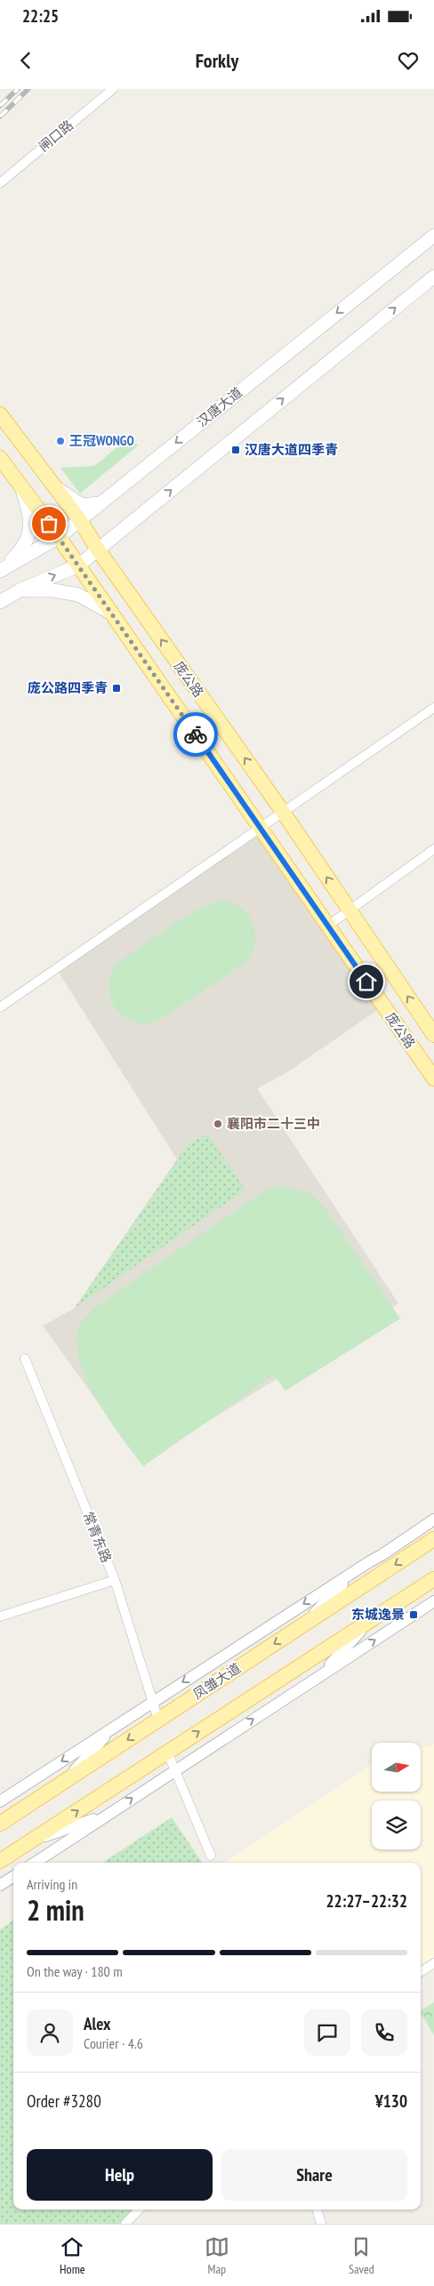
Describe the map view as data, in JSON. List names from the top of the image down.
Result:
{
  "streets": {
    "main road": ["汉唐大道", "庞公路", "凤雏大道"],
    "street": ["闸口路", "常青东路"]
  },
  "crossings": [
    ["汉唐大道", "庞公路"],
    ["常青东路", "凤雏大道"]
  ],
  "places": {
    "other": ["王冠WONGO", "襄阳市二十三中"],
    "transit": ["汉唐大道四季青", "庞公路四季青", "东城逸景"]
  },
  "north": "right",
  "page": {
    "status": "22:25",
    "header": "Forkly",
    "heading": ["2 min", "Arriving in", "22:27–22:32"],
    "panel": [
      "Alex",
      "Courier · 4.6",
      "Order #3280",
      "¥130"
    ],
    "bar": "On the way · 180 m",
    "buttons": ["Help", "Share"],
    "tabs": ["Home", "Map", "Saved"]
  }
}
